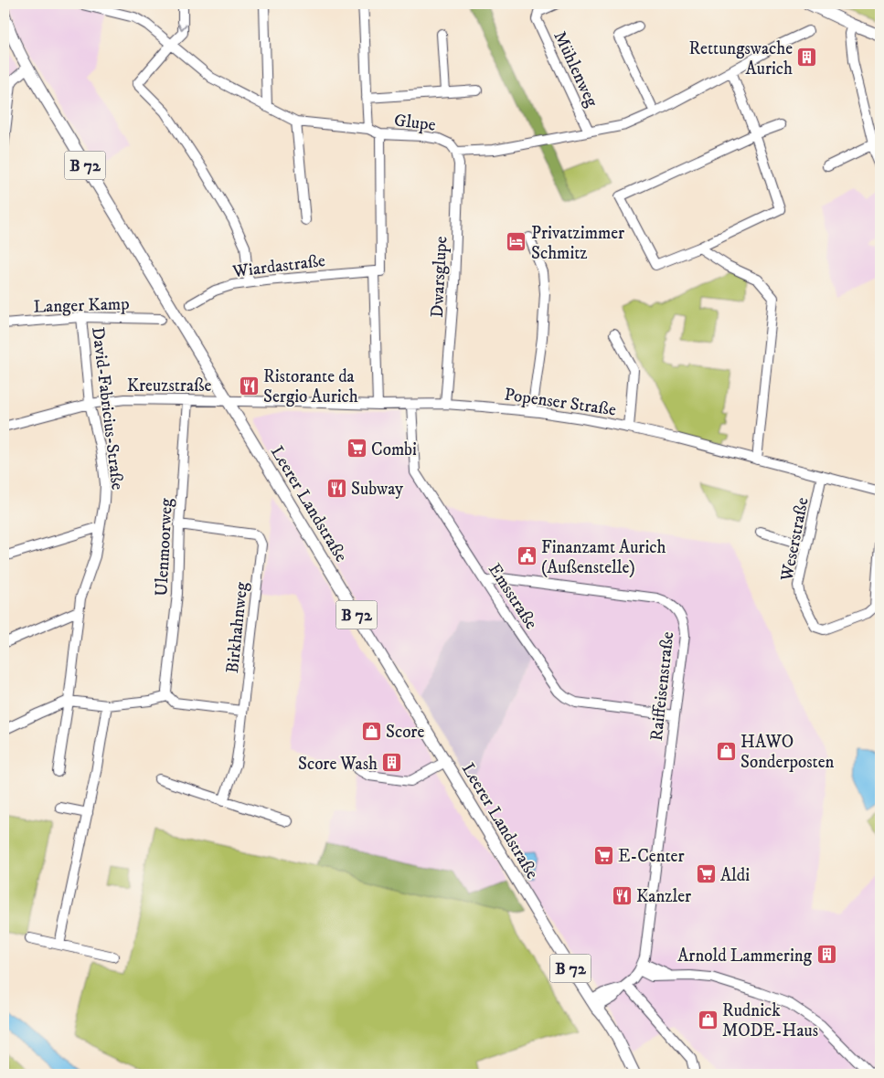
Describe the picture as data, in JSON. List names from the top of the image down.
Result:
{
  "streets": {
    "main road": ["B 72", "Leerer Landstraße"],
    "street": [
      "Mühlenweg",
      "Glupe",
      "Wiardastraße",
      "Dwarsglupe",
      "Langer Kamp",
      "Kreuzstraße",
      "Popenser Straße",
      "David-Fabricius-Straße",
      "Weserstraße",
      "Ulenmoorweg",
      "Emsstraße",
      "Birkhahnweg",
      "Raiffeisenstraße"
    ]
  },
  "crossings": [
    ["Glupe", "Dwarsglupe"],
    ["Dwarsglupe", "Popenser Straße"],
    ["Langer Kamp", "David-Fabricius-Straße"],
    ["Kreuzstraße", "Popenser Straße"],
    ["Kreuzstraße", "David-Fabricius-Straße"],
    ["Kreuzstraße", "Leerer Landstraße"],
    ["Kreuzstraße", "Ulenmoorweg"],
    ["Popenser Straße", "Leerer Landstraße"],
    ["Popenser Straße", "Weserstraße"],
    ["Popenser Straße", "Emsstraße"],
    ["Ulenmoorweg", "Birkhahnweg"],
    ["Emsstraße", "Raiffeisenstraße"]
  ],
  "places": {
    "building": ["Rettungswache Aurich", "Score Wash", "Arnold Lammering"],
    "hotel": ["Privatzimmer Schmitz"],
    "restaurant": ["Ristorante da Sergio Aurich", "Subway", "Kanzler"],
    "supermarket": ["Combi", "E-Center", "Aldi"],
    "public building": ["Finanzamt Aurich (Außenstelle)"],
    "shop": ["Score", "HAWO Sonderposten", "Rudnick MODE-Haus"]
  }
}
